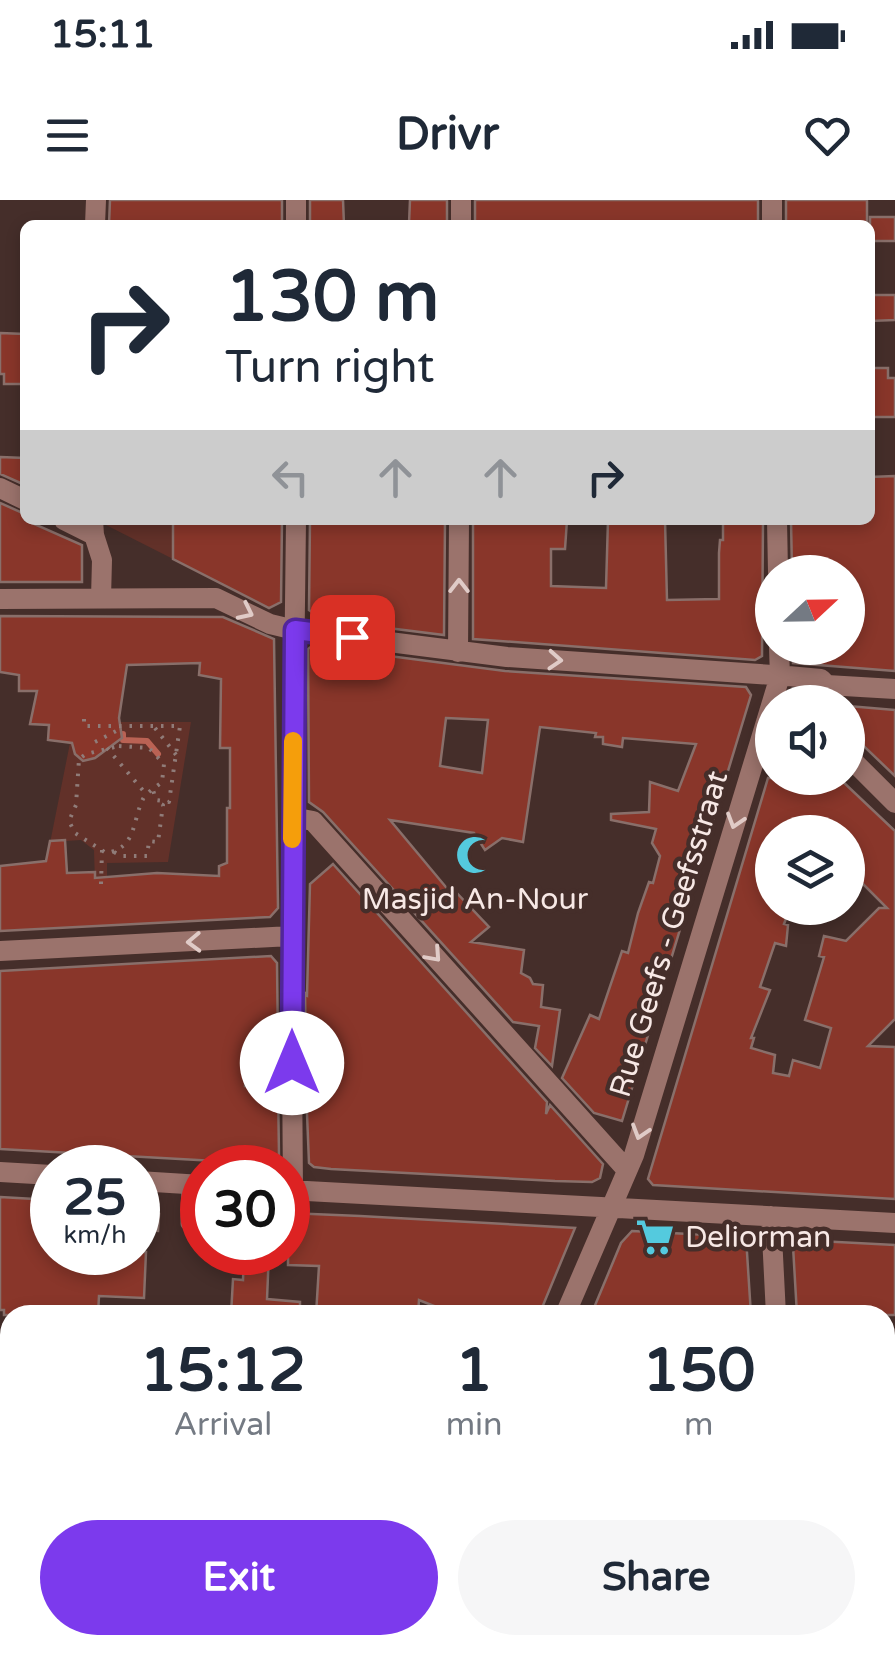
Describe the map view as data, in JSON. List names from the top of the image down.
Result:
{
  "streets": {
    "street": ["Rue Geefs - Geefsstraat"]
  },
  "one_way": ["Rue Geefs - Geefsstraat"],
  "places": {
    "mosque": ["Masjid An-Nour"],
    "supermarket": ["Deliorman"]
  },
  "north": "right",
  "page": {
    "status": "15:11",
    "header": "Drivr",
    "turn": ["130 m", "Turn right"],
    "speed": "25 km/h",
    "limit": "30",
    "eta": [
      "15:12",
      "Arrival",
      "1",
      "min",
      "150",
      "m"
    ],
    "buttons": ["Exit", "Share"]
  }
}
